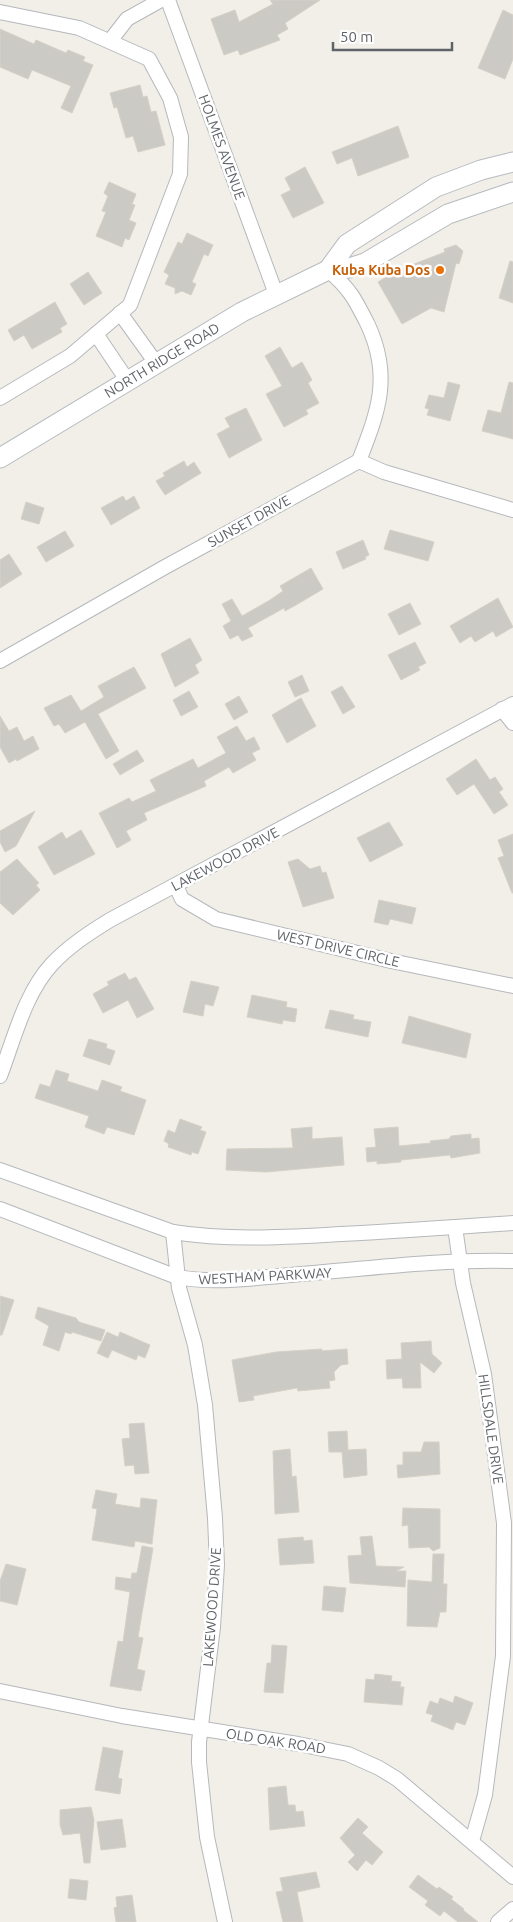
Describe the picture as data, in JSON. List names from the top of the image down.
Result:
{
  "streets": {
    "main road": ["NORTH RIDGE ROAD"],
    "street": [
      "HOLMES AVENUE",
      "SUNSET DRIVE",
      "LAKEWOOD DRIVE",
      "WEST DRIVE CIRCLE",
      "WESTHAM PARKWAY",
      "HILLSDALE DRIVE",
      "OLD OAK ROAD"
    ]
  },
  "crossings": [
    ["HOLMES AVENUE", "NORTH RIDGE ROAD"],
    ["LAKEWOOD DRIVE", "WEST DRIVE CIRCLE"],
    ["LAKEWOOD DRIVE", "WESTHAM PARKWAY"],
    ["LAKEWOOD DRIVE", "OLD OAK ROAD"],
    ["WESTHAM PARKWAY", "HILLSDALE DRIVE"],
    ["HILLSDALE DRIVE", "OLD OAK ROAD"]
  ],
  "places": ["Kuba Kuba Dos"],
  "scale_bar": "50 m"
}
